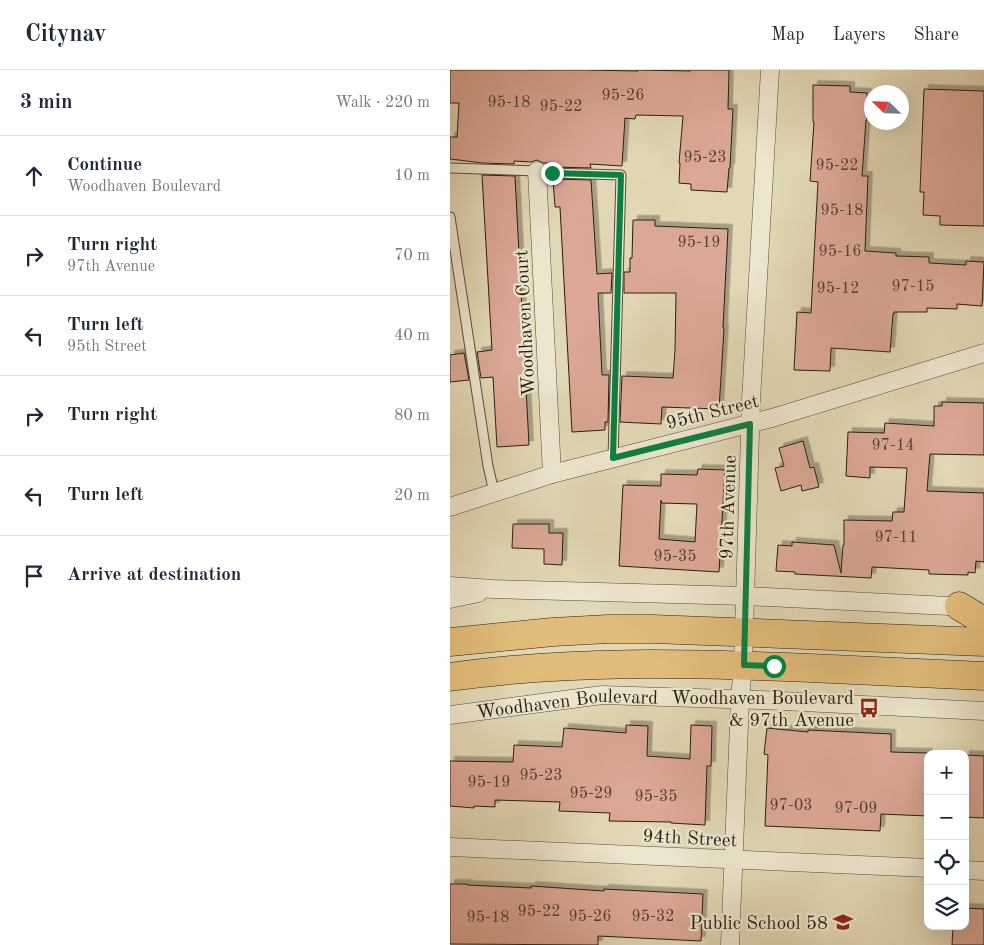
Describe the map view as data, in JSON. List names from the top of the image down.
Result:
{
  "streets": {
    "main road": ["Woodhaven Boulevard"],
    "street": [
      "Woodhaven Court",
      "95th Street",
      "97th Avenue",
      "94th Street"
    ]
  },
  "crossings": [
    ["Woodhaven Court", "95th Street"],
    ["95th Street", "97th Avenue"],
    ["97th Avenue", "Woodhaven Boulevard"],
    ["97th Avenue", "94th Street"]
  ],
  "places": {
    "bus stop": ["Woodhaven Boulevard & 97th Avenue"],
    "school or university": ["Public School 58"]
  },
  "house_numbers": [
    "95-26",
    "95-18",
    "95-22",
    "95-23",
    "95-22",
    "95-18",
    "95-19",
    "95-16",
    "97-15",
    "95-12",
    "97-14",
    "97-11",
    "95-35",
    "95-23",
    "95-19",
    "95-29",
    "95-35",
    "97-03",
    "97-09",
    "95-22",
    "95-26",
    "95-32",
    "95-18"
  ],
  "north": "top left",
  "page": {
    "header": "Citynav",
    "nav": ["Map", "Layers", "Share"],
    "heading": ["3 min", "Walk · 220 m"],
    "list": [
      ["Continue", "Woodhaven Boulevard", "10 m"],
      ["Turn right", "97th Avenue", "70 m"],
      ["Turn left", "95th Street", "40 m"],
      ["Turn right", "80 m"],
      ["Turn left", "20 m"],
      "Arrive at destination"
    ],
    "map_buttons": ["+", "−"]
  }
}
